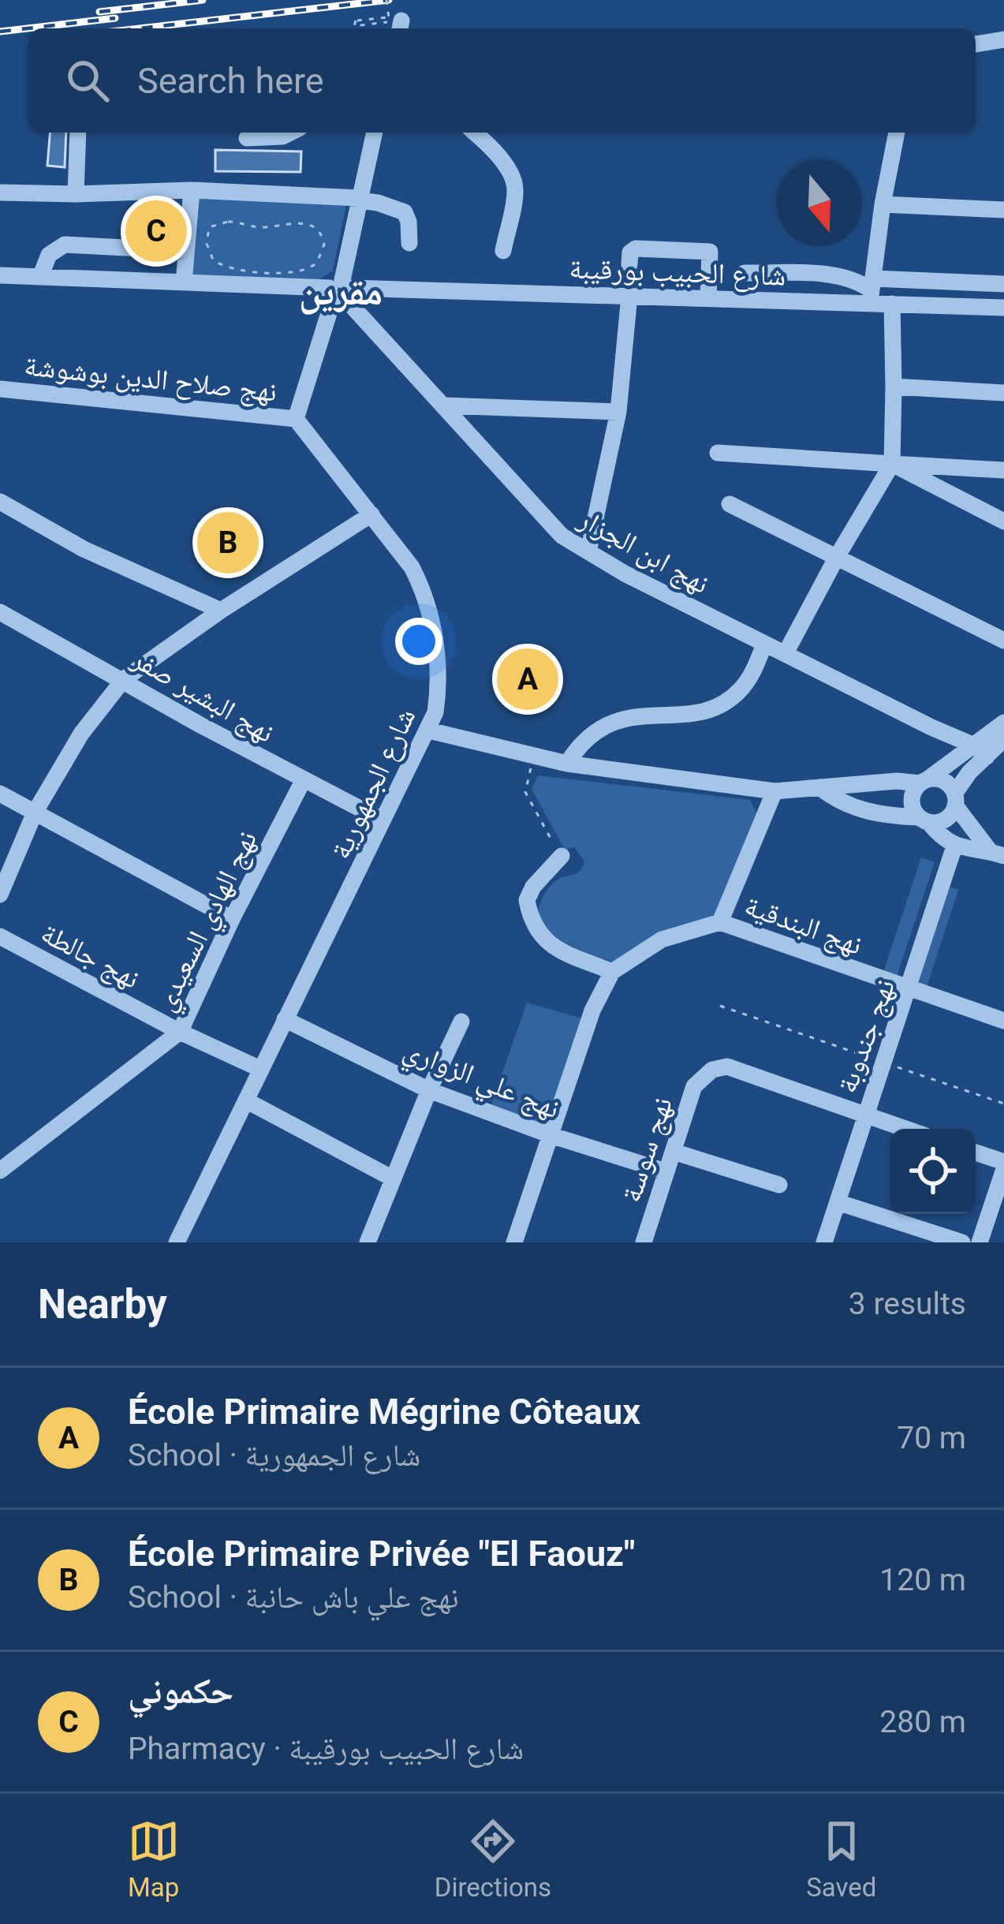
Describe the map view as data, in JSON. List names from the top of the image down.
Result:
{
  "streets": {
    "street": [
      "شارع الحبيب بورقيبة",
      "نهج صلاح الدين بوشوشة",
      "نهج ابن الجزار",
      "نهج البشير صفر",
      "شارع الجمهورية",
      "نهج الهادي السعيدي",
      "نهج البندقية",
      "نهج جالطة",
      "نهج جندوبة",
      "نهج علي الزواري",
      "نهج سوسة"
    ]
  },
  "crossings": [
    ["شارع الحبيب بورقيبة", "نهج ابن الجزار"],
    ["نهج صلاح الدين بوشوشة", "شارع الجمهورية"],
    ["نهج البشير صفر", "شارع الجمهورية"],
    ["نهج البشير صفر", "نهج الهادي السعيدي"],
    ["شارع الجمهورية", "نهج جالطة"],
    ["شارع الجمهورية", "نهج علي الزواري"],
    ["نهج الهادي السعيدي", "نهج جالطة"],
    ["نهج البندقية", "نهج جندوبة"],
    ["نهج جندوبة", "نهج سوسة"],
    ["نهج علي الزواري", "نهج سوسة"]
  ],
  "districts": ["مقرين"],
  "north": "bottom",
  "page": {
    "search": "Search here",
    "pins": ["C", "B", "A"],
    "heading": ["Nearby", "3 results"],
    "list": [
      {
        "mark": "A",
        "name": "École Primaire Mégrine Côteaux",
        "note": "School · شارع الجمهورية",
        "value": "70 m"
      },
      {
        "mark": "B",
        "name": "École Primaire Privée \"El Faouz\"",
        "note": "School · نهج علي باش حانبة",
        "value": "120 m"
      },
      {
        "mark": "C",
        "name": "حكموني",
        "note": "Pharmacy · شارع الحبيب بورقيبة",
        "value": "280 m"
      }
    ],
    "nav": ["Map", "Directions", "Saved"]
  }
}
